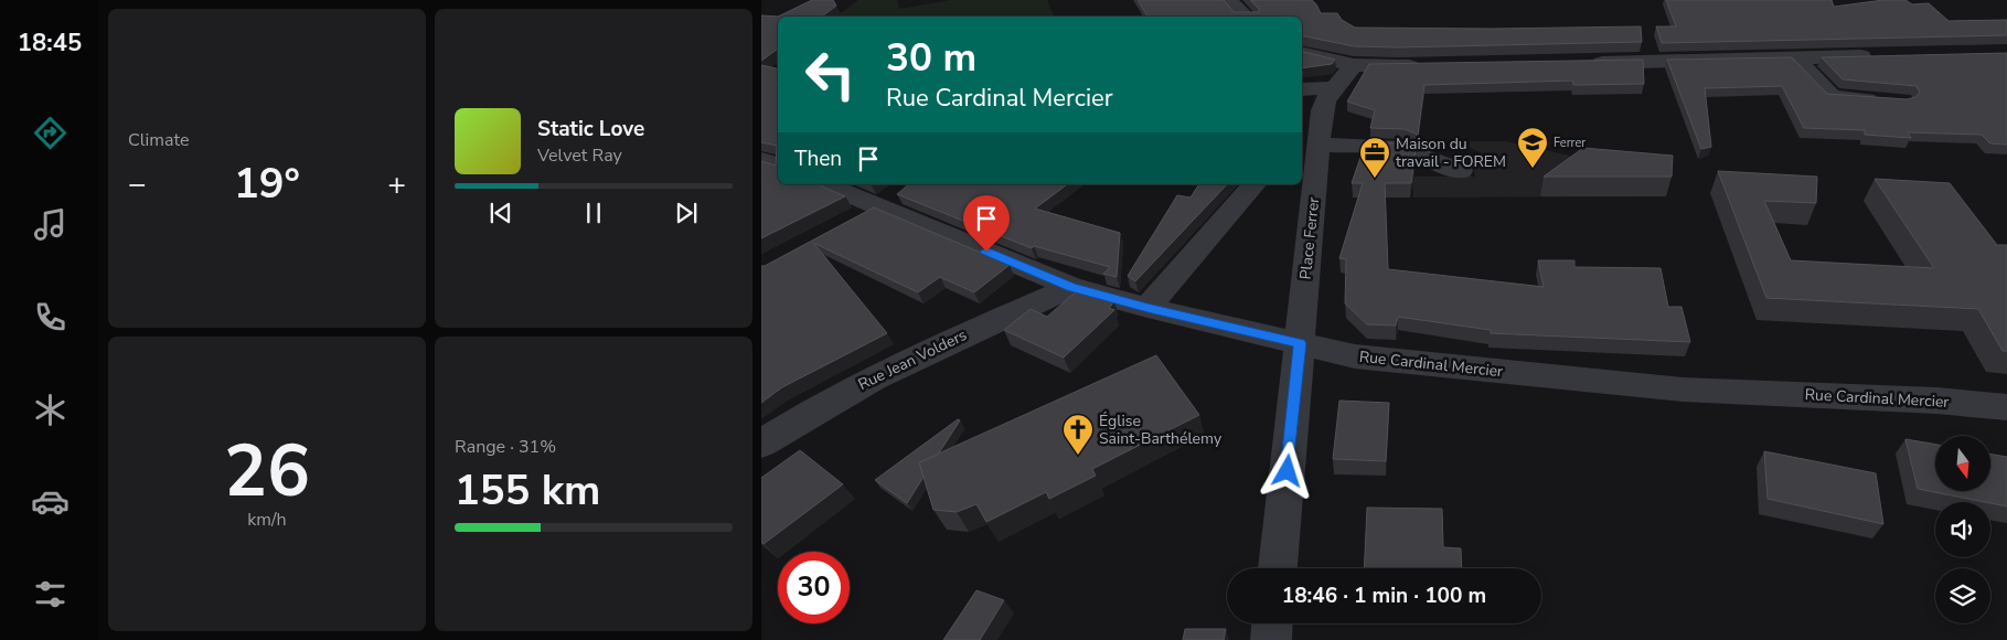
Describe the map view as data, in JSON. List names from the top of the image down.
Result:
{
  "streets": {
    "street": ["Place Ferrer", "Rue Jean Volders", "Rue Cardinal Mercier"]
  },
  "crossings": [
    ["Place Ferrer", "Rue Cardinal Mercier"],
    ["Rue Jean Volders", "Rue Cardinal Mercier"]
  ],
  "places": {
    "school or university": ["Ferrer"],
    "office": ["Maison du travail - FOREM"],
    "church": ["Église Saint-Barthélemy"]
  },
  "north": "bottom",
  "page": {
    "tabs": "18:45",
    "tile": [
      "Climate",
      ["26", "km/h"],
      ["Range · 31%", "155 km"]
    ],
    "turn": ["30 m", "Rue Cardinal Mercier"],
    "song": ["Static Love", "Velvet Ray"],
    "then": "Then",
    "heat": ["−", "19°", "+"],
    "limit": "30",
    "trip": "18:46 · 1 min · 100 m"
  }
}
